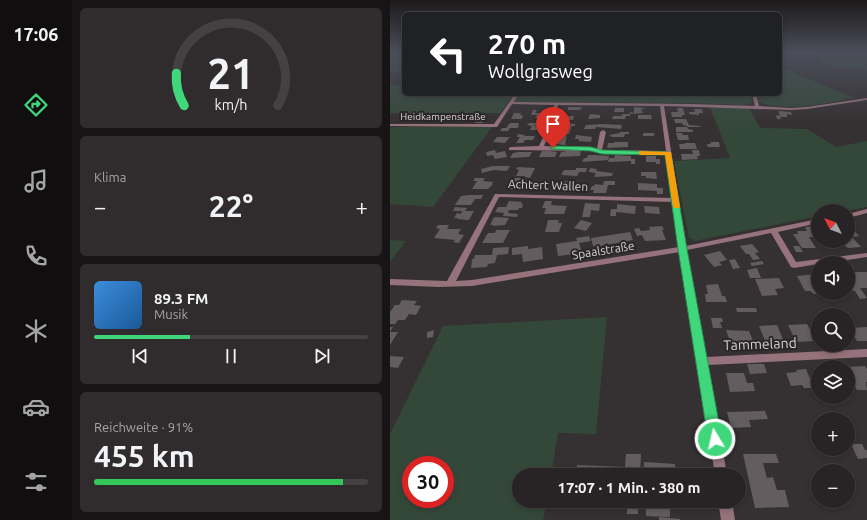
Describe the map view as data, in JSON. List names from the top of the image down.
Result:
{
  "streets": {
    "street": [
      "Heidkampenstraße",
      "Achtert Wallen",
      "Spaalstraße",
      "Tammeland"
    ]
  },
  "crossings": [
    ["Achtert Wallen", "Spaalstraße"]
  ],
  "north": "top left",
  "page": {
    "tabs": "17:06",
    "turn": ["270 m", "Wollgrasweg"],
    "tile": [
      "Klima",
      ["Reichweite · 91%", "455 km"]
    ],
    "heat": ["−", "22°", "+"],
    "map_buttons": ["+", "−"],
    "song": ["89.3 FM", "Musik"],
    "limit": "30",
    "trip": "17:07 · 1 Min. · 380 m",
    "gauge": ["21", "km/h"]
  }
}
